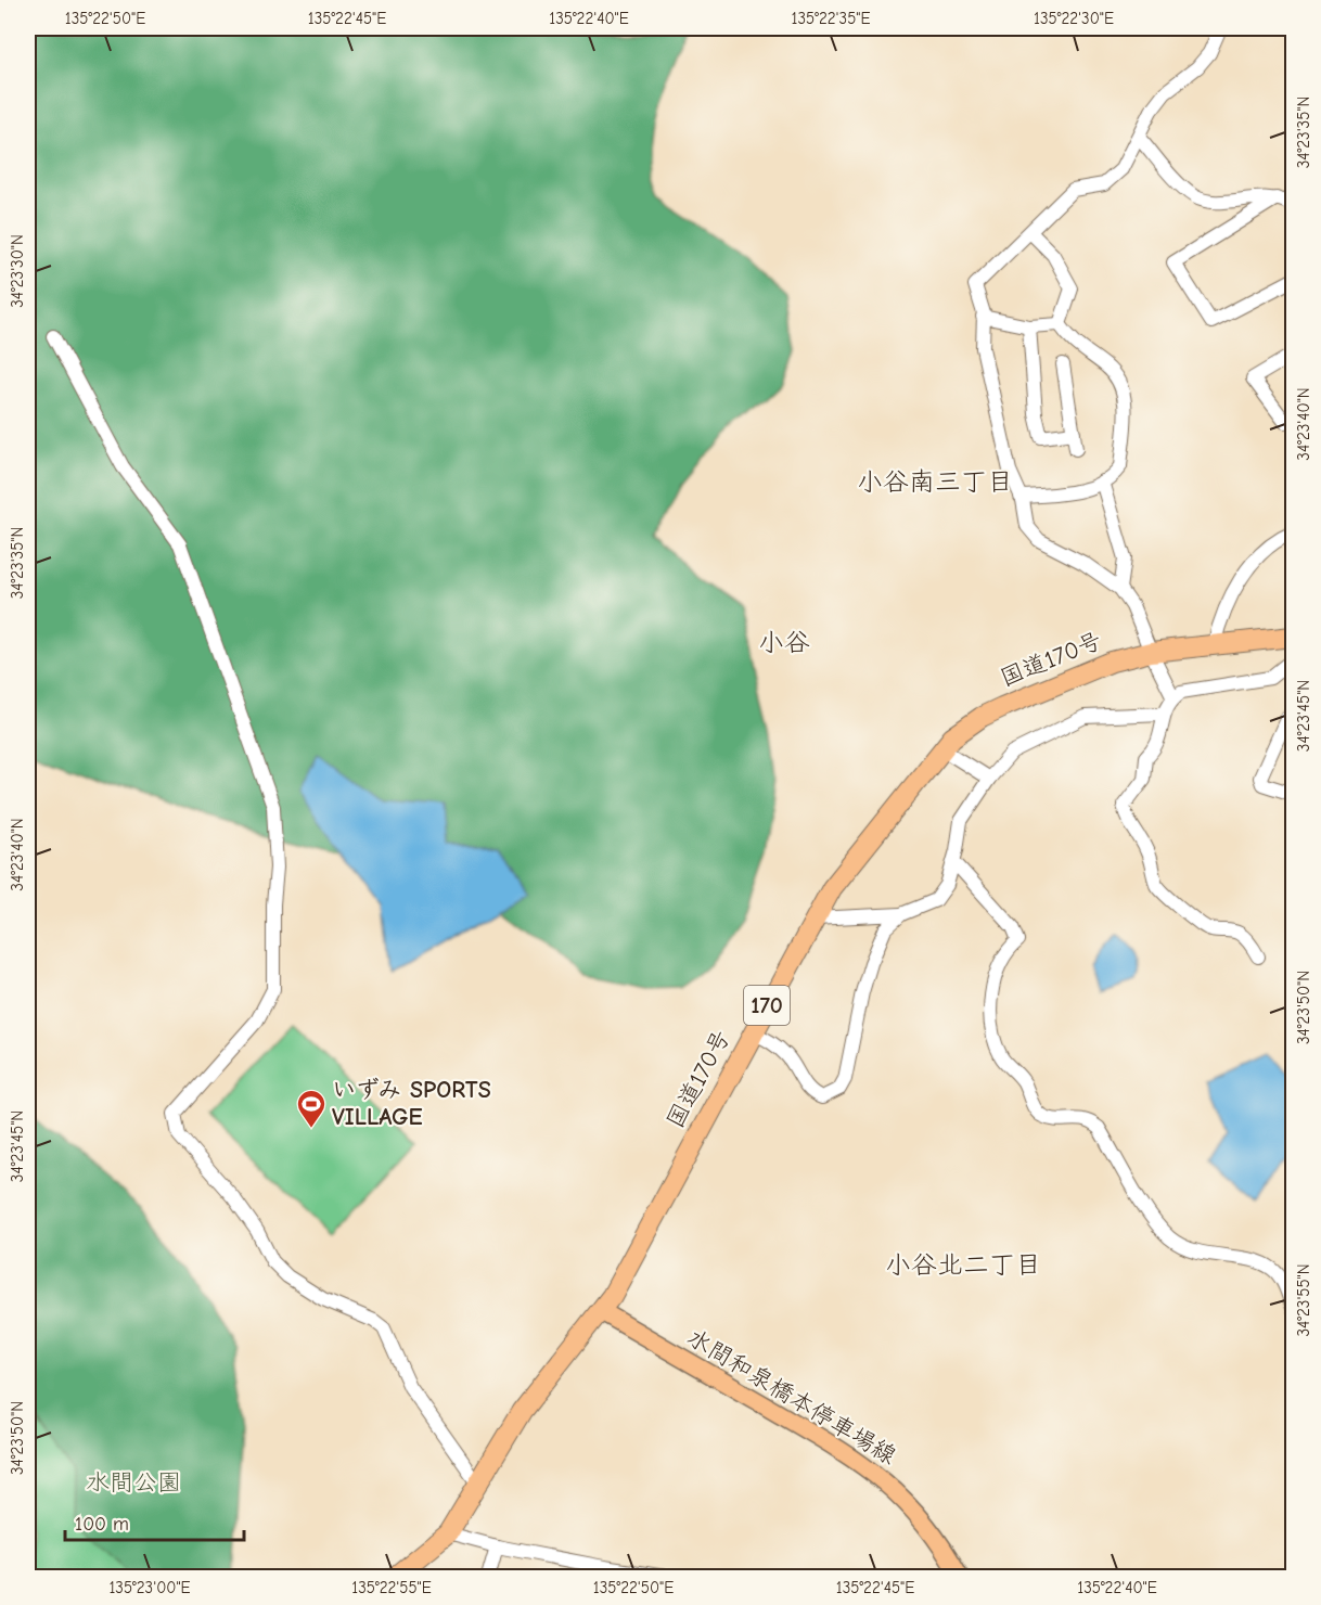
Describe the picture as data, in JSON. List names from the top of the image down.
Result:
{
  "streets": {
    "highway": ["国道170号", "170"],
    "main road": ["水間和泉橋本停車場線"]
  },
  "crossings": [
    ["国道170号", "水間和泉橋本停車場線"]
  ],
  "districts": ["小谷南三丁目", "小谷", "小谷北二丁目"],
  "parks": ["水間公園"],
  "places": {
    "sports": ["いずみ SPORTS VILLAGE"]
  },
  "scale_bar": "100 m",
  "coordinates": [
    "135°22'50\"E",
    "135°22'45\"E",
    "135°22'40\"E",
    "135°22'35\"E",
    "135°22'30\"E",
    "34°23'35\"N",
    "34°23'30\"N",
    "34°23'40\"N",
    "34°23'45\"N",
    "34°23'50\"N",
    "34°23'55\"N",
    "135°23'00\"E",
    "135°22'55\"E"
  ]
}
